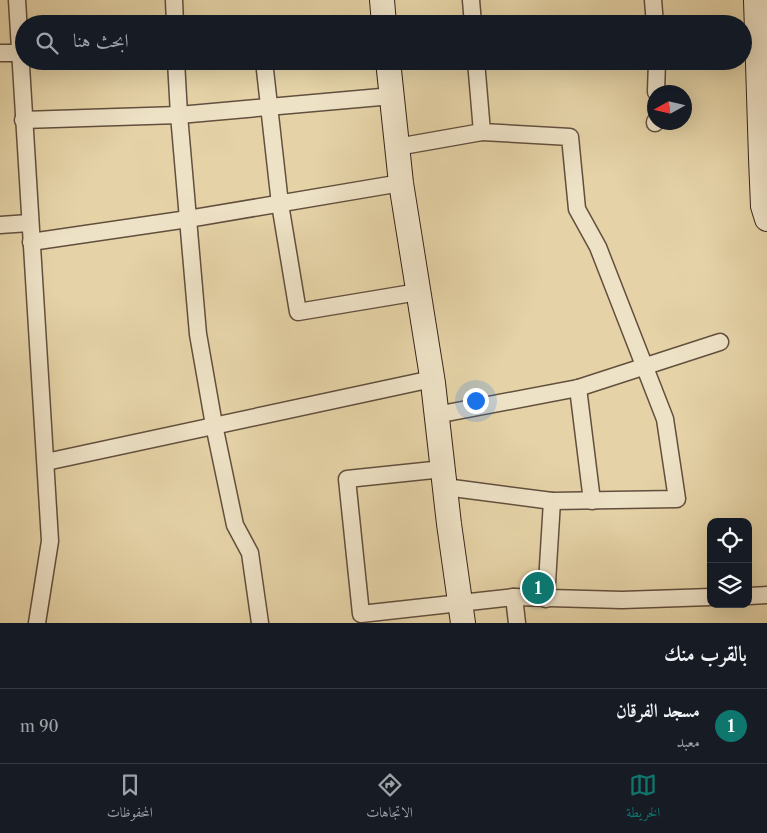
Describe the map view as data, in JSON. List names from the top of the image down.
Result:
{
  "north": "left",
  "page": {
    "search": "ابحث هنا",
    "pins": "1",
    "heading": "بالقرب منك",
    "list": [
      {
        "mark": "1",
        "name": "مسجد الفرقان",
        "note": "معبد",
        "value": "90 m"
      }
    ],
    "nav": ["الخريطة", "الاتجاهات", "المحفوظات"]
  }
}
